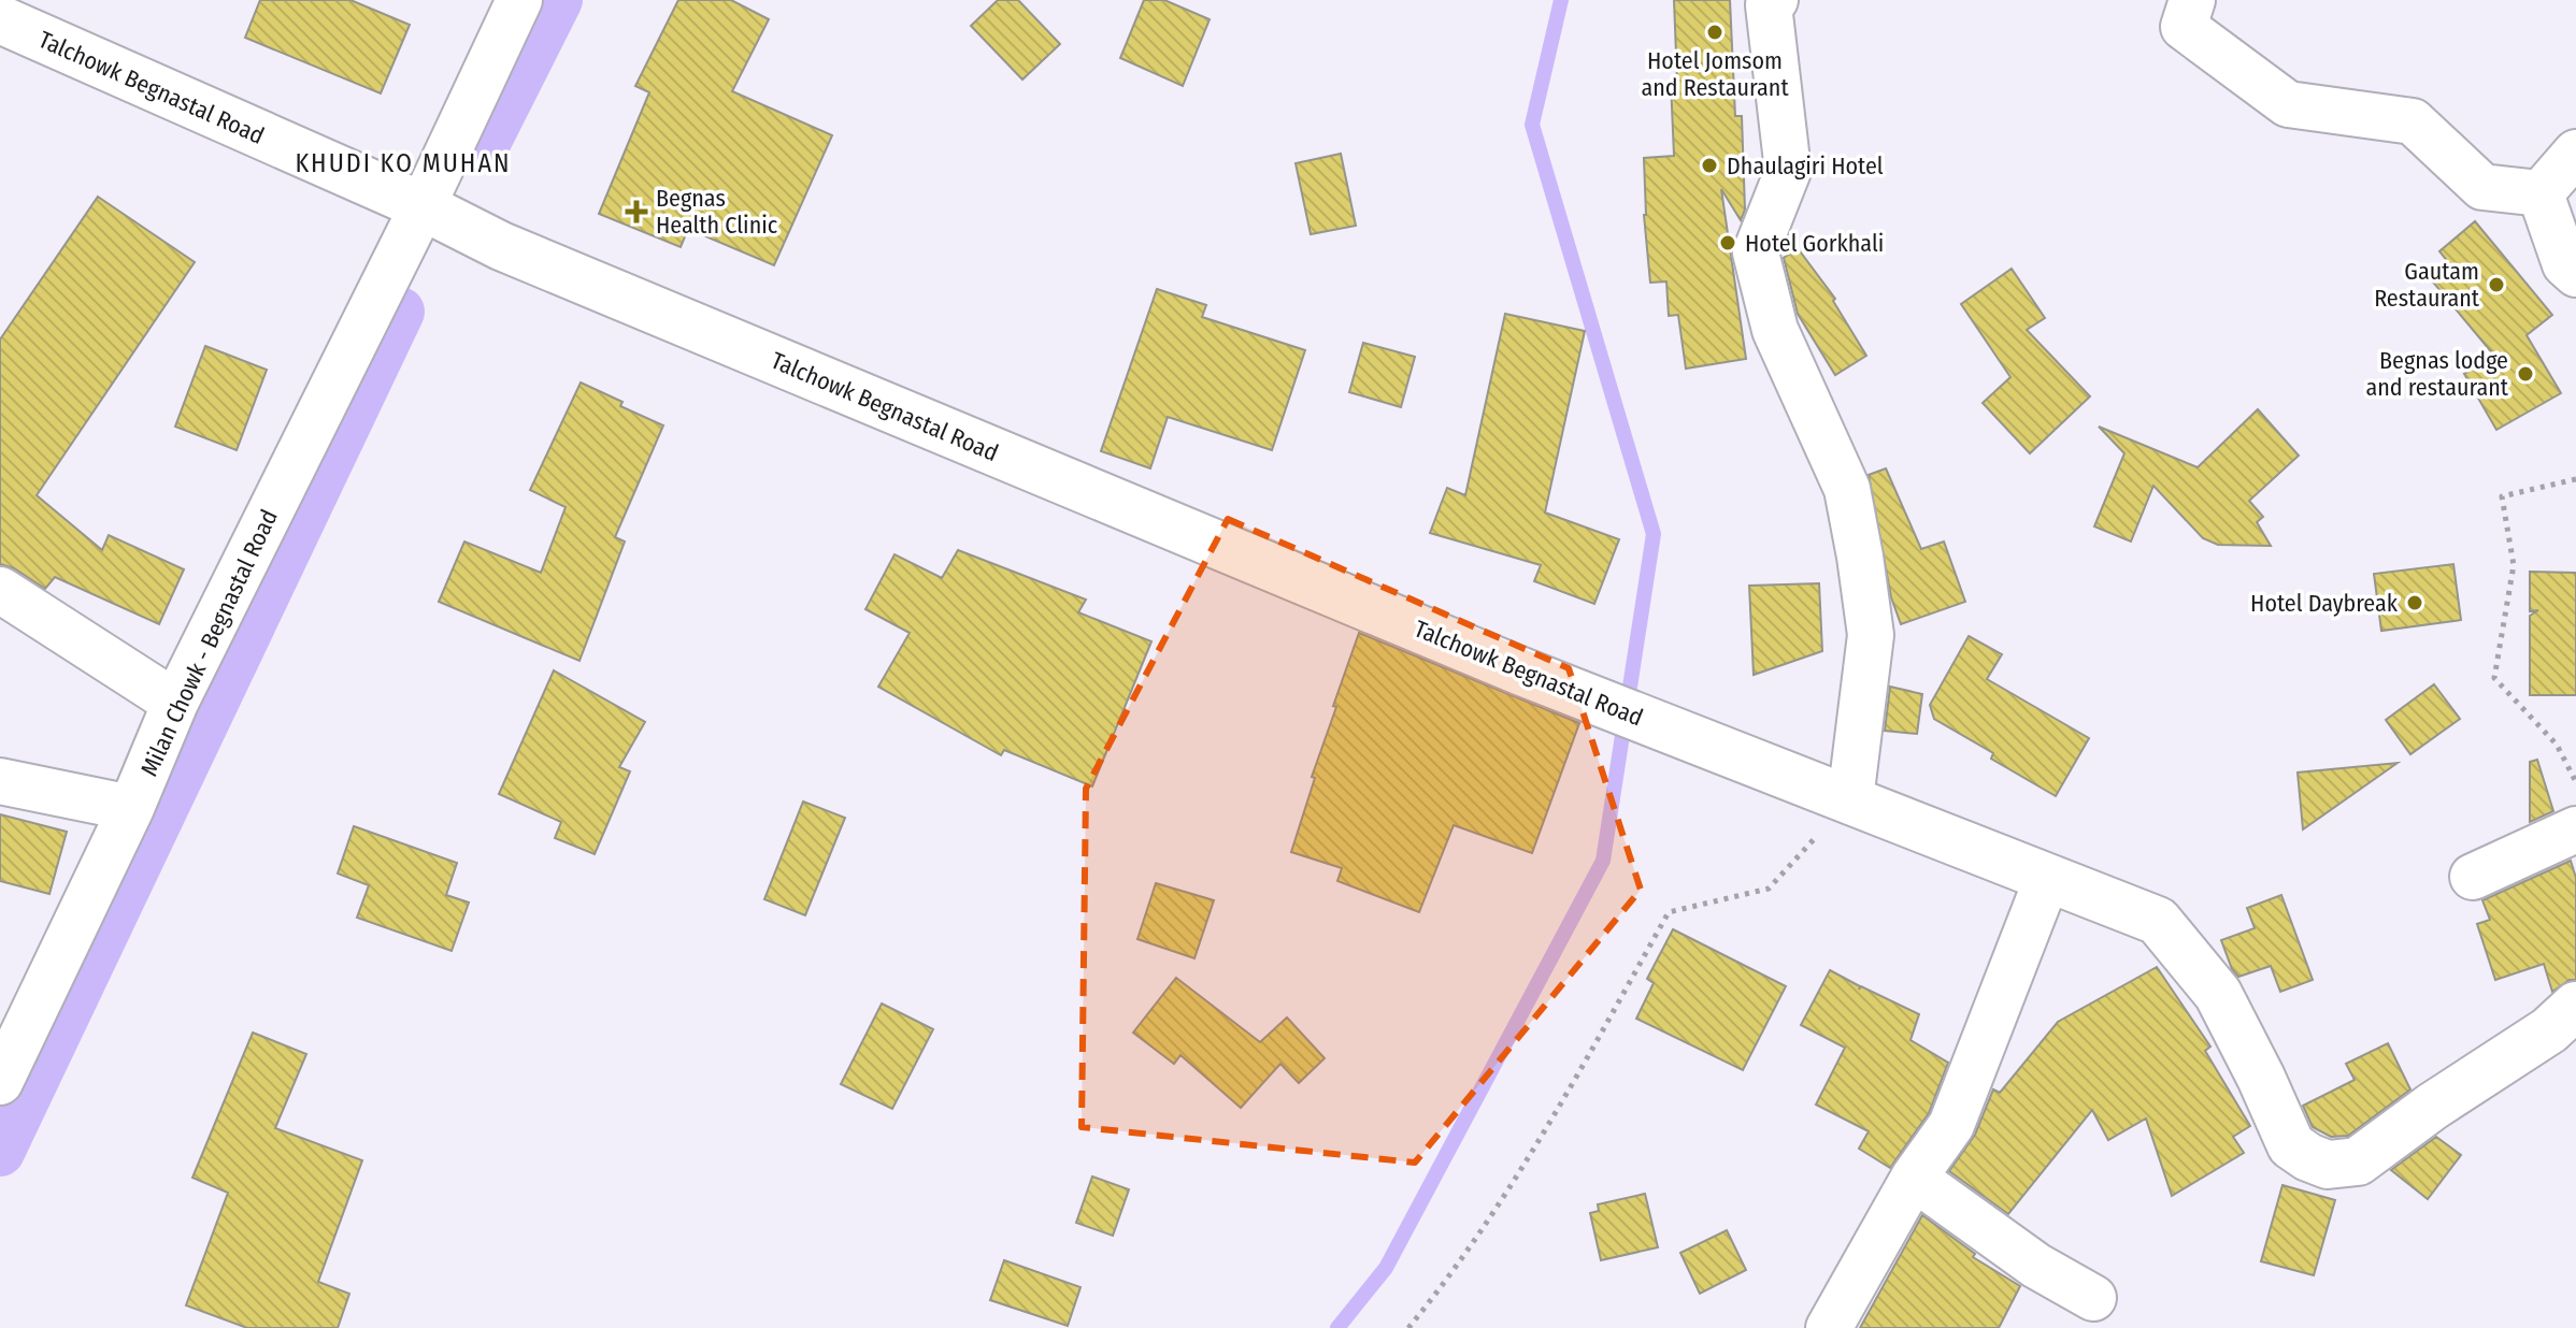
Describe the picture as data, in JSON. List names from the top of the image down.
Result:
{
  "streets": {
    "main road": ["Talchowk Begnastal Road"],
    "street": ["Milan Chowk - Begnastal Road"]
  },
  "crossings": [
    ["Talchowk Begnastal Road", "Milan Chowk - Begnastal Road"]
  ],
  "districts": ["KHUDI KO MUHAN"],
  "places": {
    "other": [
      "Hotel Jomsom and Restaurant",
      "Dhaulagiri Hotel",
      "Hotel Gorkhali",
      "Gautam Restaurant",
      "Begnas lodge and restaurant",
      "Hotel Daybreak"
    ],
    "health": ["Begnas Health Clinic"]
  }
}
